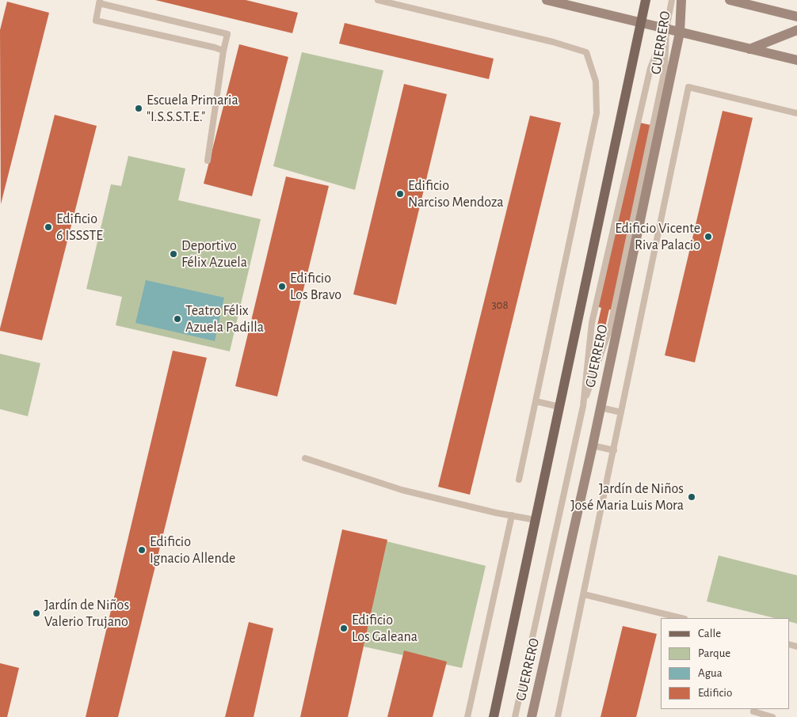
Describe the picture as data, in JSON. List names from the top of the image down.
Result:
{
  "streets": {
    "main road": ["GUERRERO"]
  },
  "places": [
    "Escuela Primaria \"I.S.S.S.T.E.\"",
    "Edificio Narciso Mendoza",
    "Edificio 6 ISSSTE",
    "Edificio Vicente Riva Palacio",
    "Deportivo Félix Azuela",
    "Edificio Los Bravo",
    "Teatro Félix Azuela Padilla",
    "Jardín de Niños José Maria Luis Mora",
    "Edificio Ignacio Allende",
    "Jardín de Niños Valerio Trujano",
    "Edificio Los Galeana"
  ],
  "house_numbers": ["308"],
  "legend": [
    "Calle",
    "Parque",
    "Agua",
    "Edificio"
  ]
}
